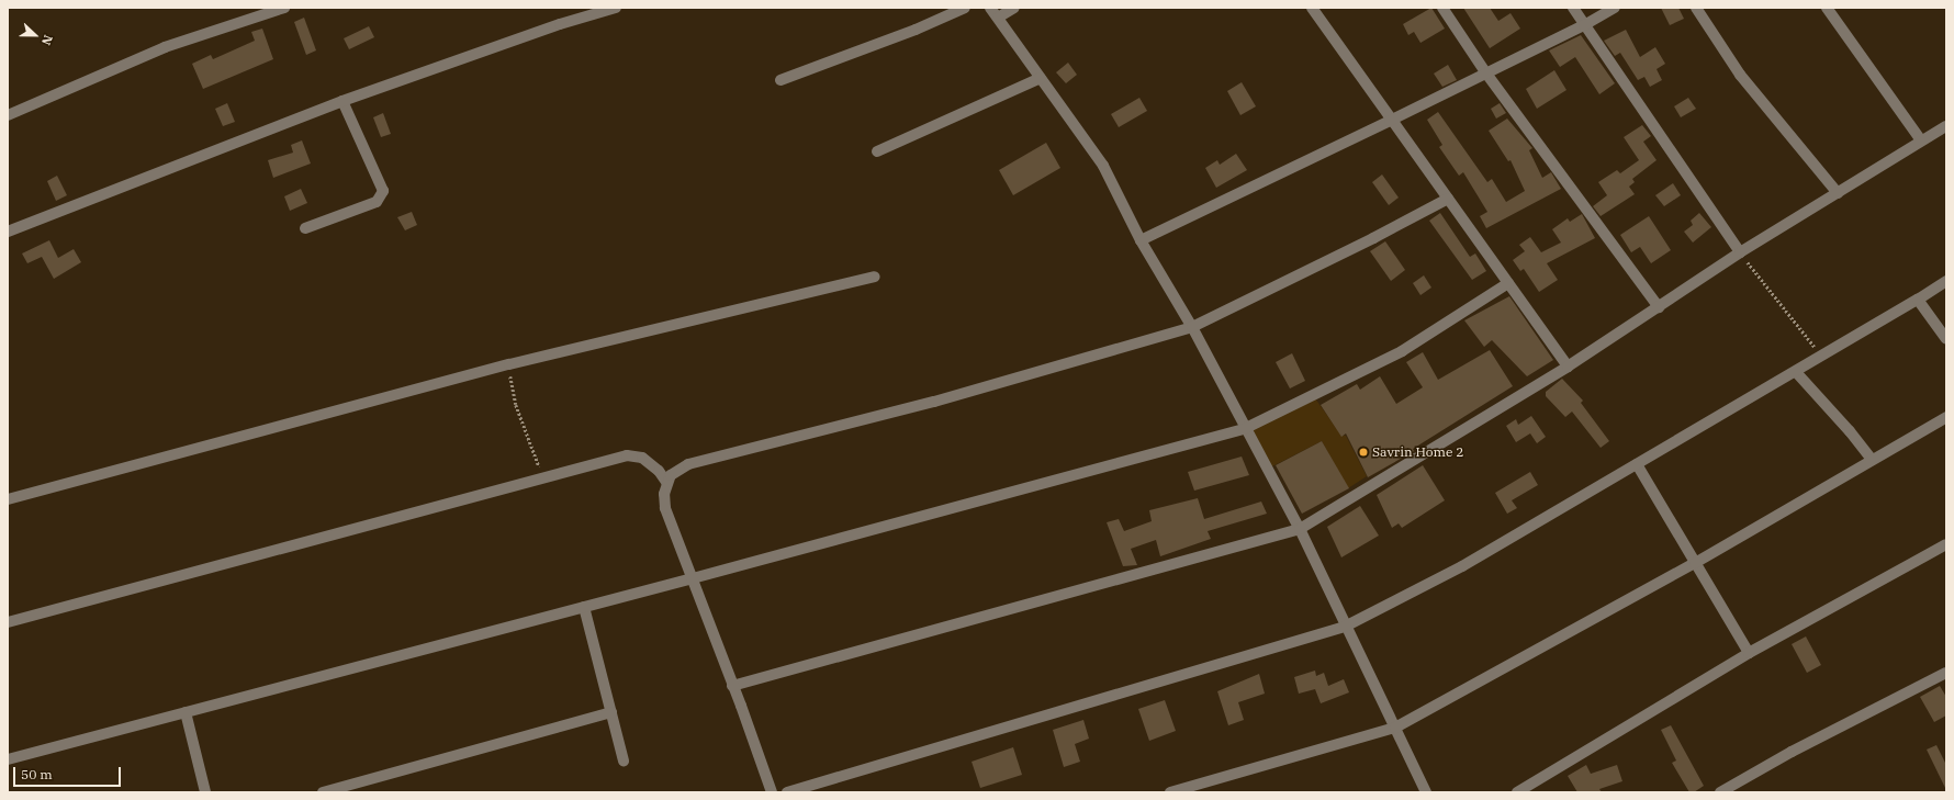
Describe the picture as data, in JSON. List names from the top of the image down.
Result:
{
  "places": ["Savrin Home 2"],
  "scale_bar": "50 m",
  "north": "right"
}
